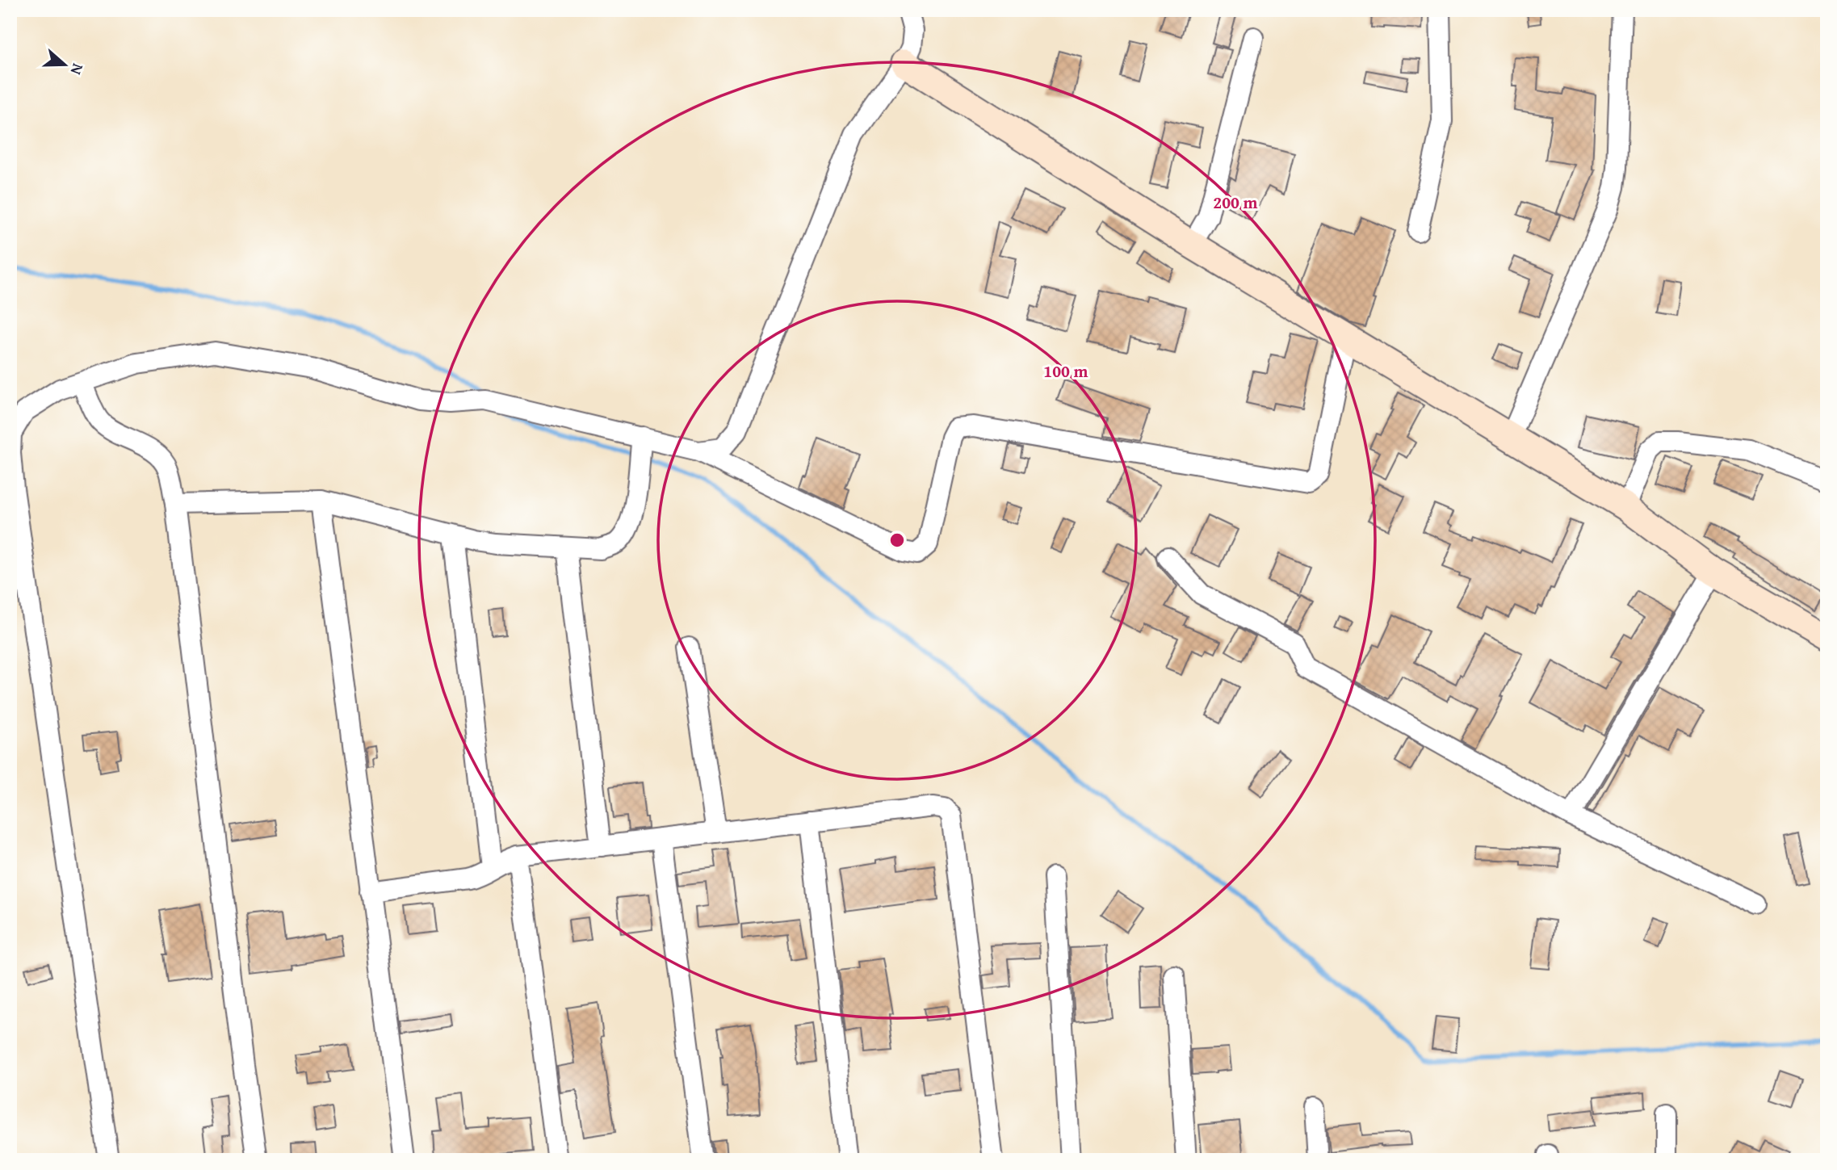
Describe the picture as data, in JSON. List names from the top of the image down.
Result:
{
  "north": "right",
  "rings": ["200 m", "100 m"]
}
